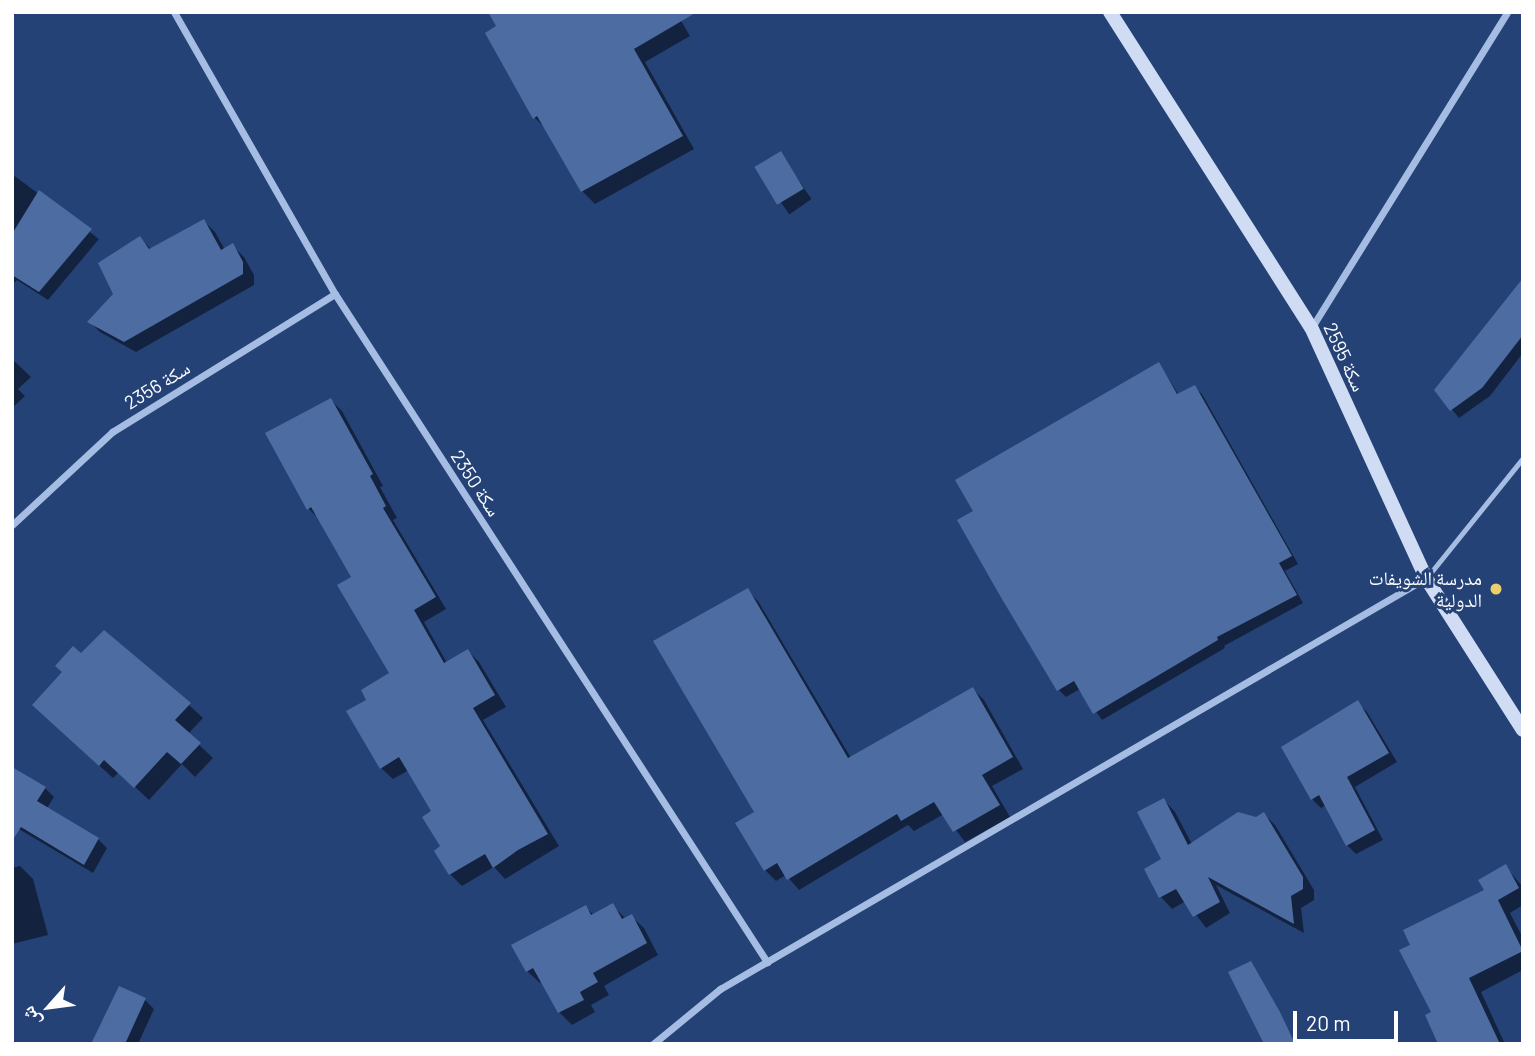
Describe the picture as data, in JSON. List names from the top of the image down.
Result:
{
  "streets": {
    "street": ["سكة 2595", "سكة 2356", "سكة 2350"]
  },
  "crossings": [
    ["سكة 2356", "سكة 2350"]
  ],
  "places": ["مدرسة الشويفات الدولية"],
  "scale_bar": "20 m",
  "north": "bottom left"
}
